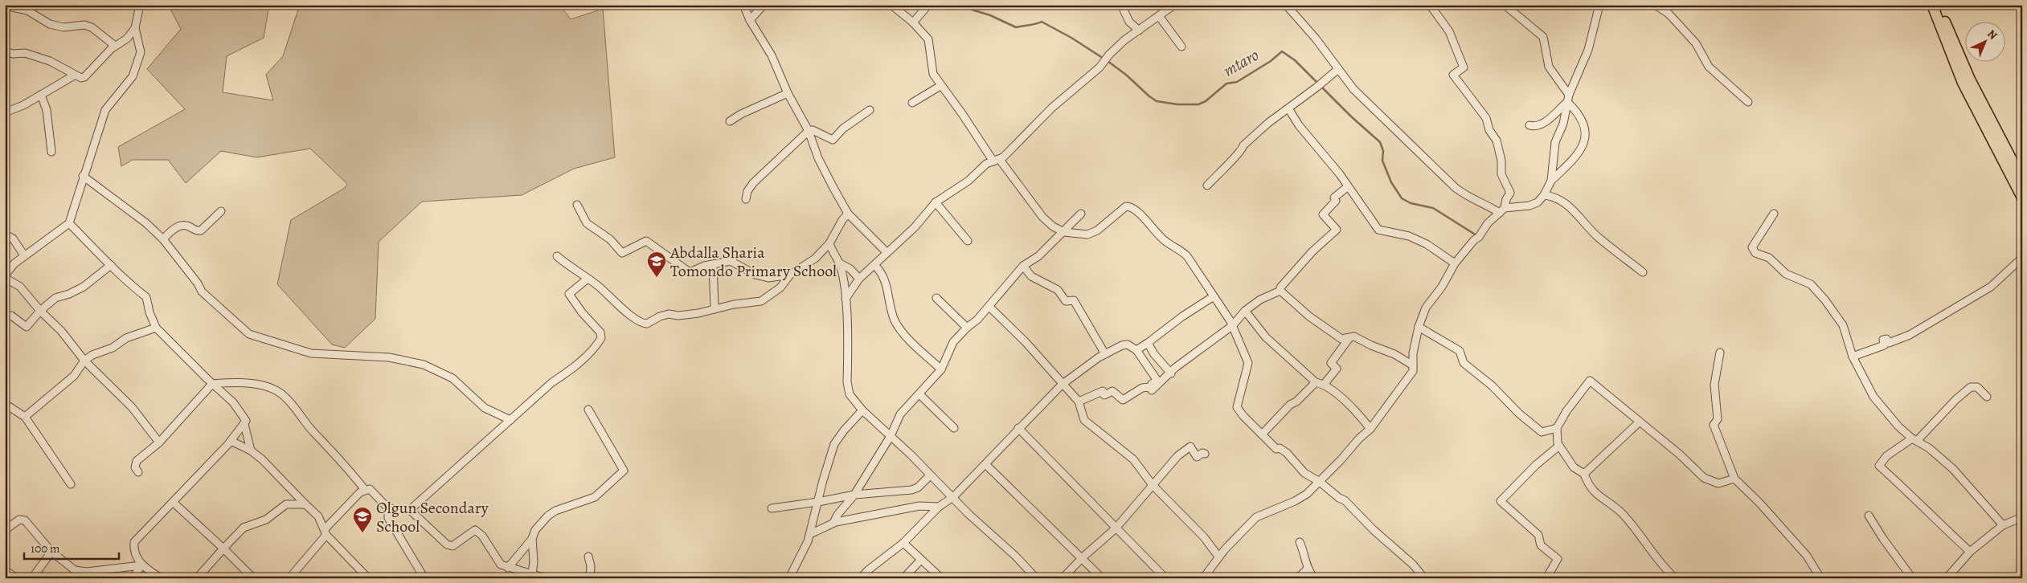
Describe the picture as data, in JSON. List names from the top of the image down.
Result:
{
  "water": ["mtaro"],
  "places": {
    "school or university": ["Abdalla Sharia Tomondo Primary School", "Olgun Secondary School"]
  },
  "scale_bar": "100 m",
  "north": "top right"
}
